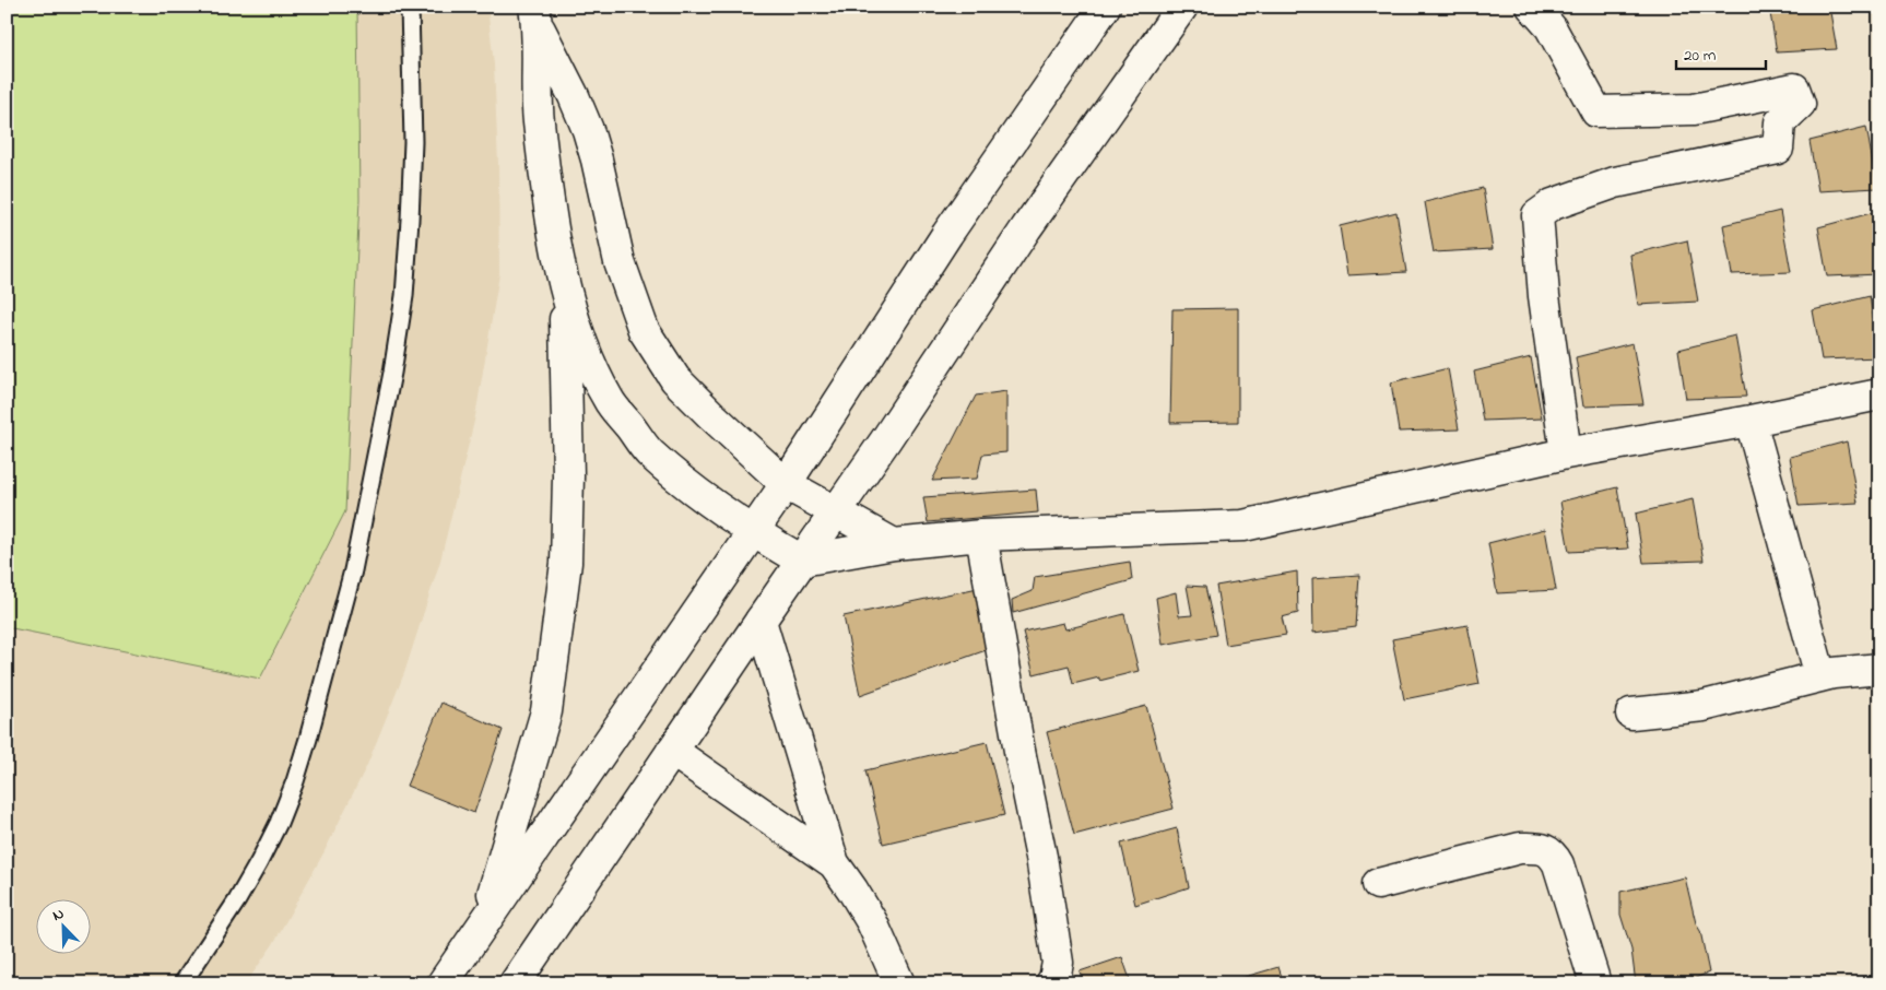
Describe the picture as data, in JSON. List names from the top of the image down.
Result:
{
  "scale_bar": "20 m",
  "north": "top left"
}
